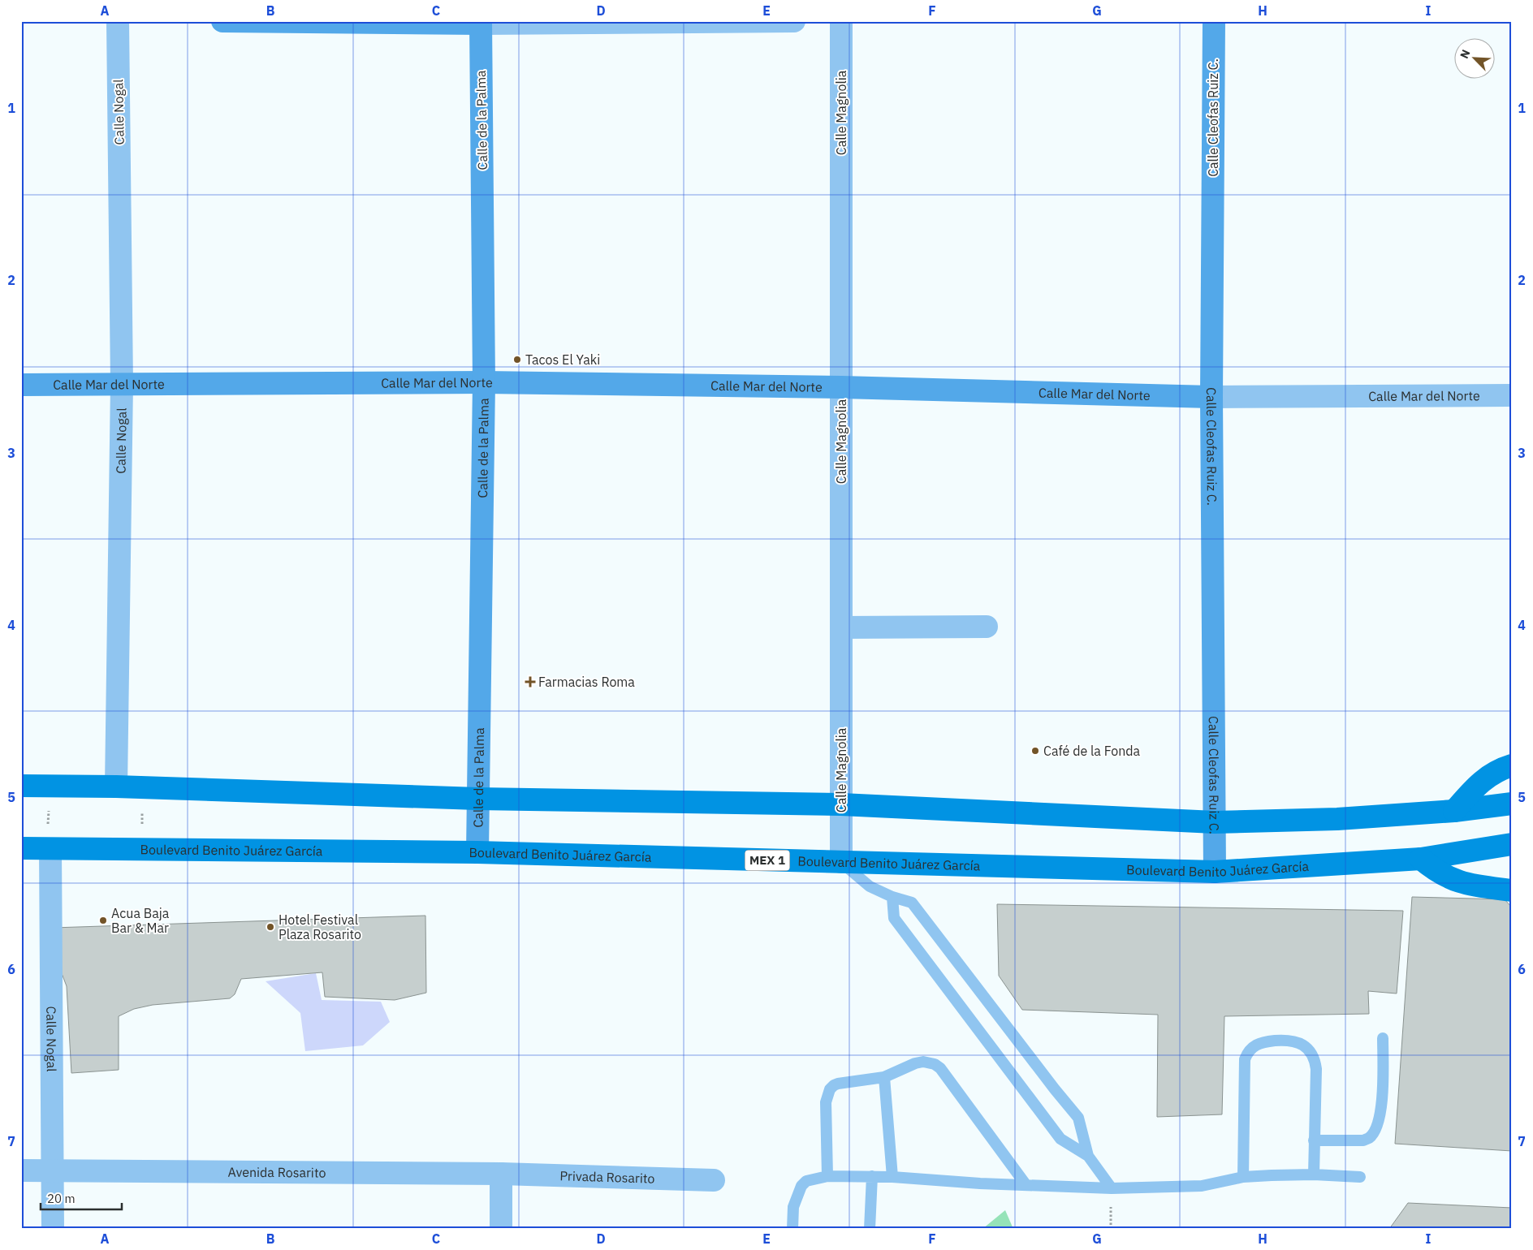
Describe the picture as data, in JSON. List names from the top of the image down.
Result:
{
  "streets": {
    "main road": ["Boulevard Benito Juárez García", "MEX 1"],
    "street": [
      "Calle Nogal",
      "Calle Magnolia",
      "Calle Cleofas Ruiz C.",
      "Calle de la Palma",
      "Calle Mar del Norte",
      "Avenida Rosarito",
      "Privada Rosarito"
    ]
  },
  "crossings": [
    ["Calle Nogal", "Calle Mar del Norte"],
    ["Calle Nogal", "Boulevard Benito Juárez García"],
    ["Calle Nogal", "Avenida Rosarito"],
    ["Calle Magnolia", "Calle Mar del Norte"],
    ["Calle Magnolia", "Boulevard Benito Juárez García"],
    ["Calle Cleofas Ruiz C.", "Calle Mar del Norte"],
    ["Calle Cleofas Ruiz C.", "Boulevard Benito Juárez García"],
    ["Calle de la Palma", "Calle Mar del Norte"],
    ["Calle de la Palma", "Boulevard Benito Juárez García"],
    ["Avenida Rosarito", "Privada Rosarito"]
  ],
  "places": {
    "other": [
      "Tacos El Yaki",
      "Café de la Fonda",
      "Acua Baja Bar & Mar",
      "Hotel Festival Plaza Rosarito"
    ],
    "health": ["Farmacias Roma"]
  },
  "scale_bar": "20 m",
  "north": "top left",
  "grid": {
    "columns": [
      "A",
      "B",
      "C",
      "D",
      "E",
      "F",
      "G",
      "H",
      "I"
    ],
    "rows": [
      "1",
      "2",
      "3",
      "4",
      "5",
      "6",
      "7"
    ]
  }
}
